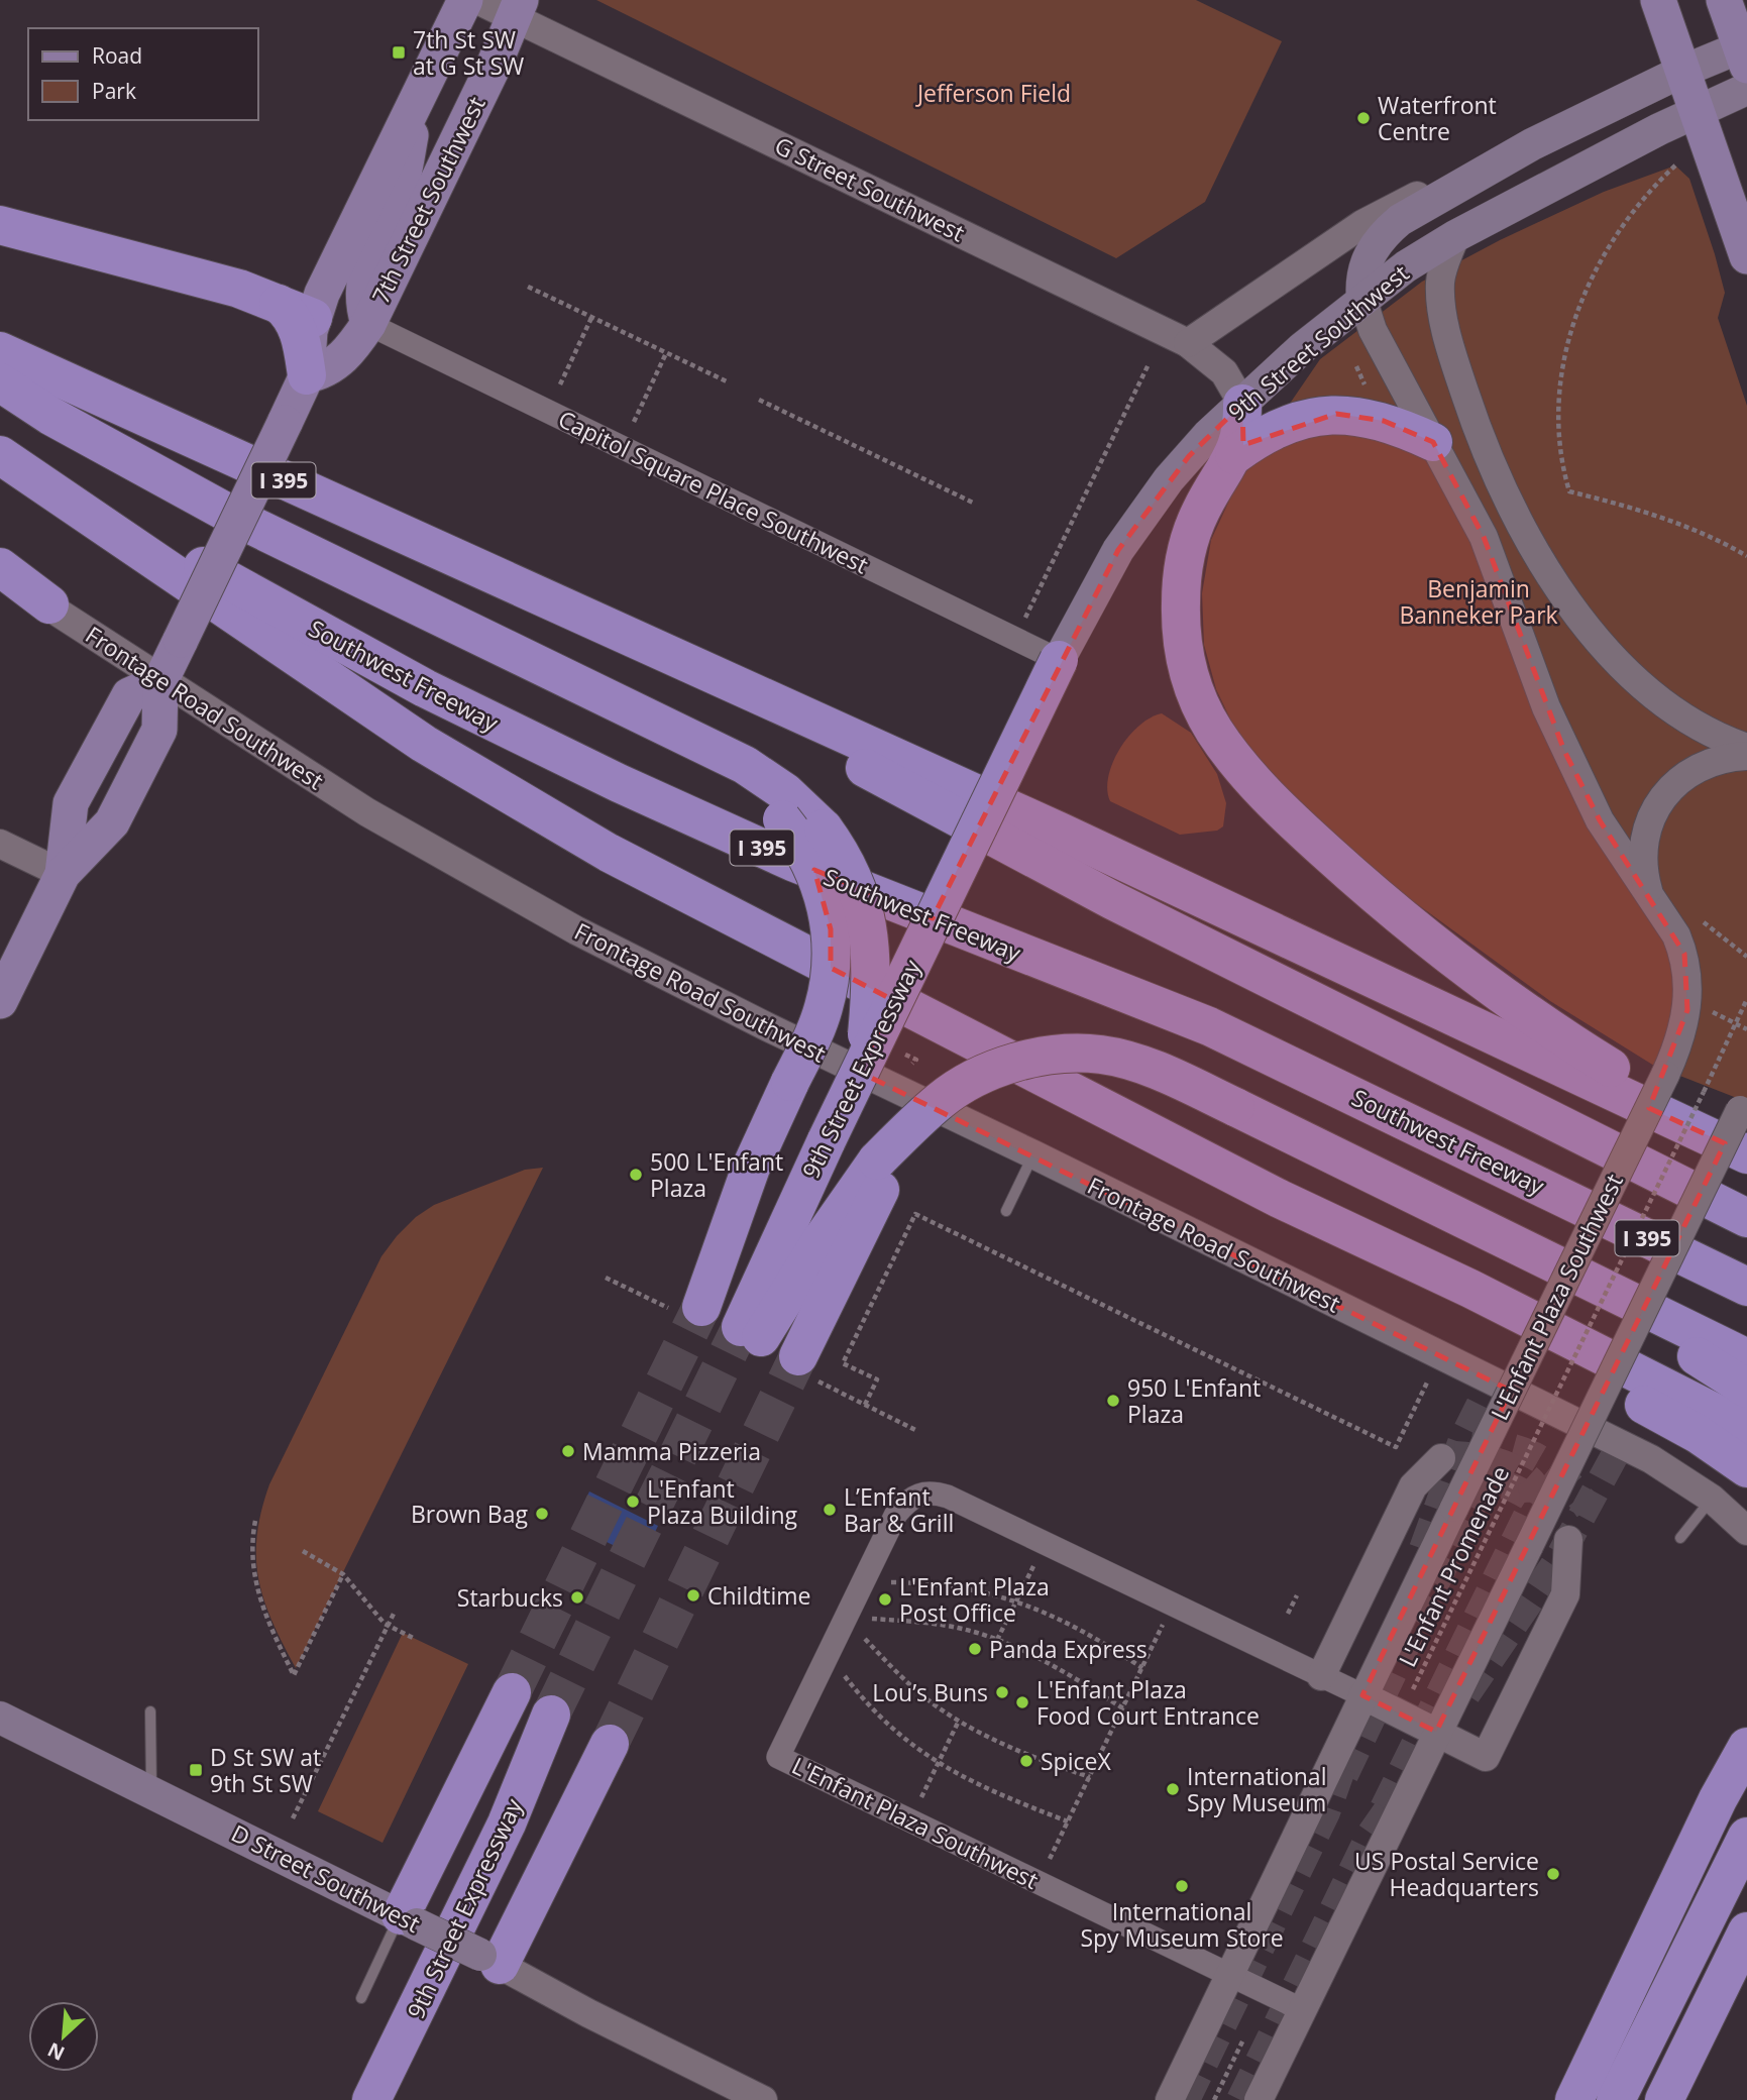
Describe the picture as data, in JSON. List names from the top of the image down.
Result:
{
  "streets": {
    "highway": ["I 395", "Southwest Freeway", "9th Street Expressway"],
    "main road": ["7th Street Southwest", "9th Street Southwest", "D Street Southwest"],
    "street": [
      "G Street Southwest",
      "Capitol Square Place Southwest",
      "Frontage Road Southwest",
      "L'Enfant Plaza Southwest"
    ],
    "path": ["L'Enfant Promenade"]
  },
  "crossings": [
    ["G Street Southwest", "7th Street Southwest"],
    ["G Street Southwest", "9th Street Southwest"],
    ["7th Street Southwest", "Capitol Square Place Southwest"],
    ["9th Street Southwest", "Capitol Square Place Southwest"],
    ["9th Street Southwest", "9th Street Expressway"],
    ["9th Street Southwest", "L'Enfant Plaza Southwest"],
    ["Capitol Square Place Southwest", "9th Street Expressway"]
  ],
  "parks": ["Jefferson Field", "Benjamin Banneker Park"],
  "places": {
    "transit": ["7th St SW at G St SW", "D St SW at 9th St SW"],
    "other": [
      "Waterfront Centre",
      "500 L'Enfant Plaza",
      "950 L'Enfant Plaza",
      "Mamma Pizzeria",
      "L'Enfant Plaza Building",
      "L’Enfant Bar & Grill",
      "Brown Bag",
      "Childtime",
      "Starbucks",
      "L'Enfant Plaza Post Office",
      "Panda Express",
      "Lou’s Buns",
      "L'Enfant Plaza Food Court Entrance",
      "SpiceX",
      "International Spy Museum",
      "US Postal Service Headquarters",
      "International Spy Museum Store"
    ]
  },
  "legend": ["Road", "Park"],
  "north": "bottom left"
}
